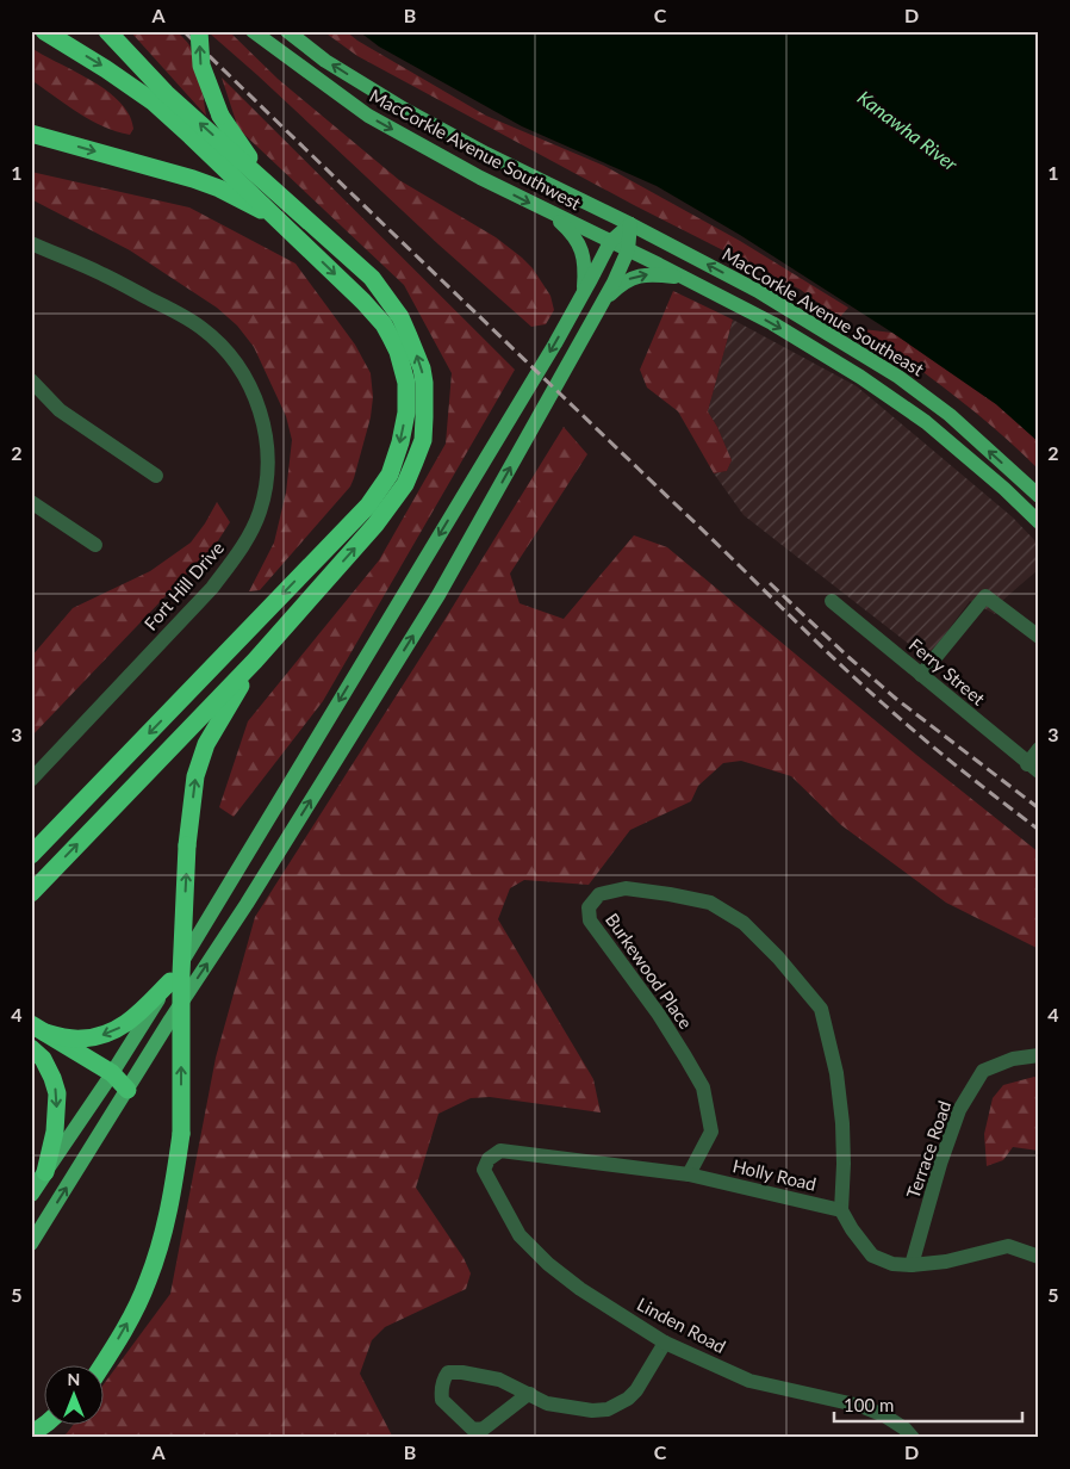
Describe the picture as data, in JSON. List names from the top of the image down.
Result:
{
  "streets": {
    "main road": ["MacCorkle Avenue Southwest", "MacCorkle Avenue Southeast"],
    "street": [
      "Fort Hill Drive",
      "Ferry Street",
      "Burkewood Place",
      "Terrace Road",
      "Holly Road",
      "Linden Road"
    ]
  },
  "crossings": [
    ["MacCorkle Avenue Southwest", "MacCorkle Avenue Southeast"],
    ["Burkewood Place", "Holly Road"],
    ["Holly Road", "Linden Road"]
  ],
  "water": ["Kanawha River"],
  "scale_bar": "100 m",
  "north": "top",
  "grid": {
    "columns": [
      "A",
      "B",
      "C",
      "D"
    ],
    "rows": [
      "1",
      "2",
      "3",
      "4",
      "5"
    ]
  }
}
